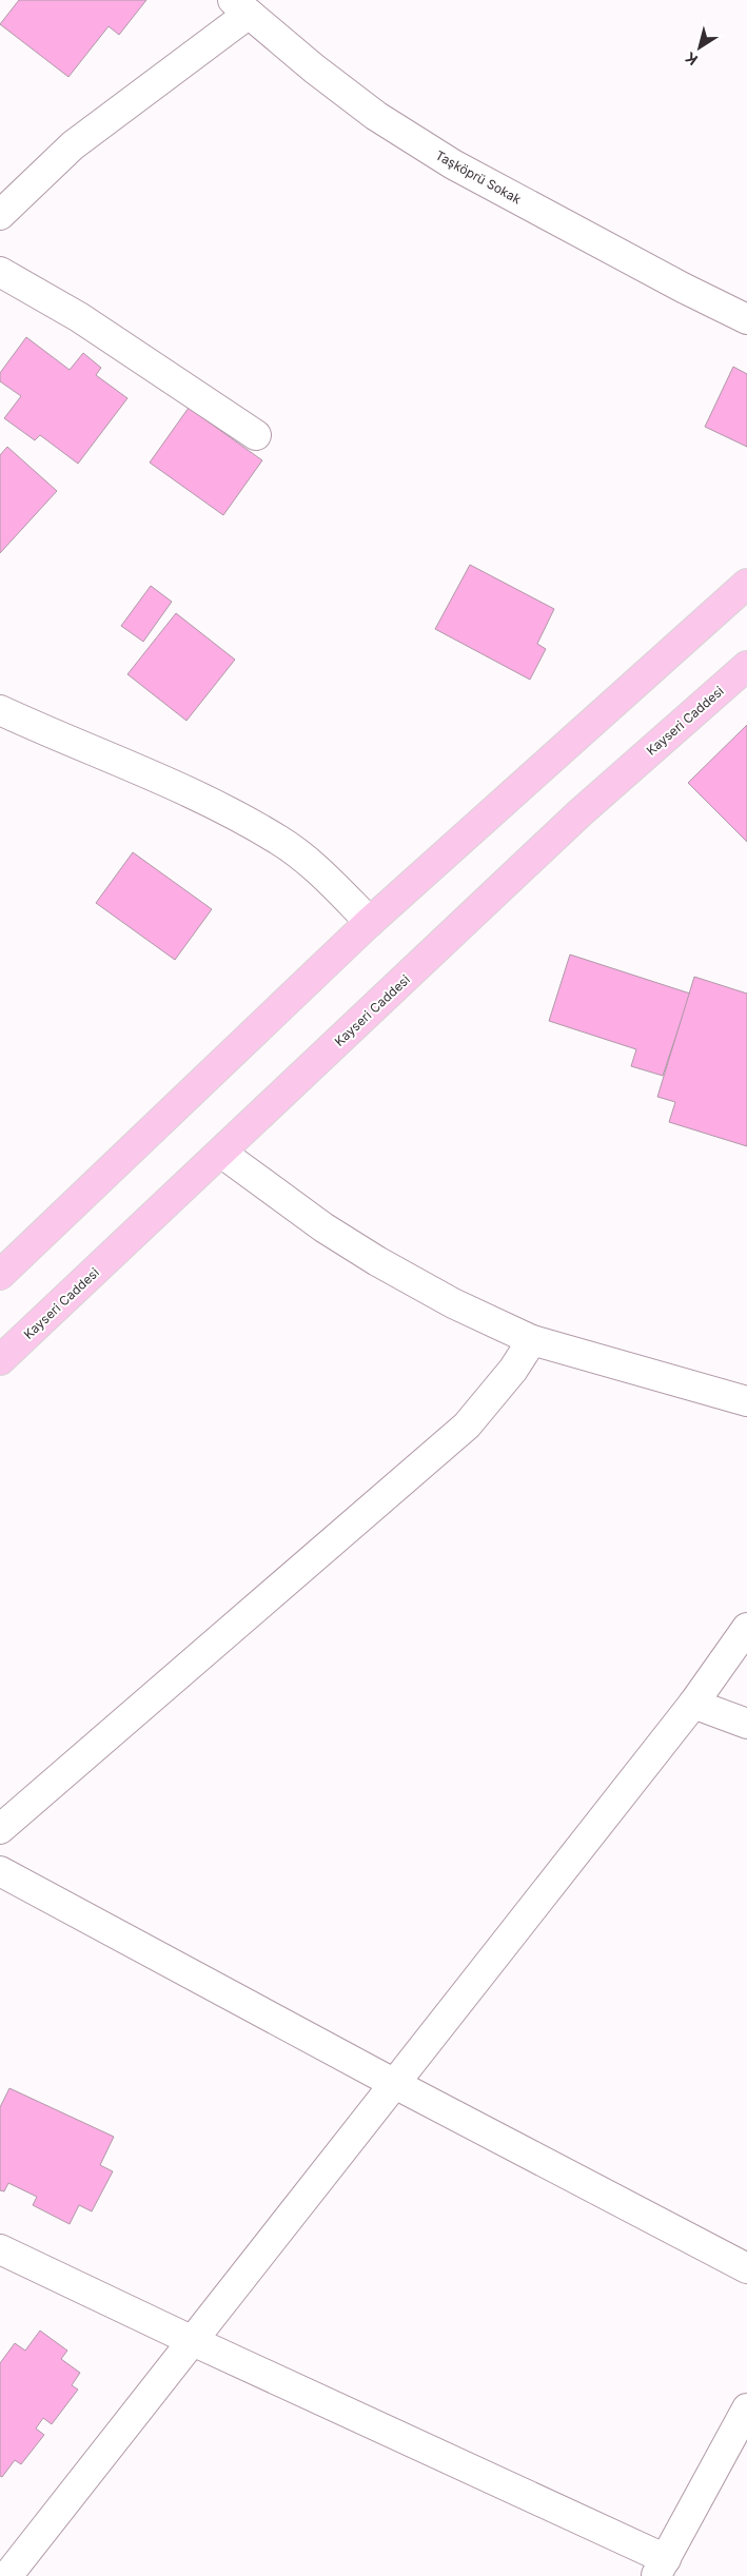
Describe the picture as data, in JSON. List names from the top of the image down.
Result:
{
  "streets": {
    "main road": ["Kayseri Caddesi"],
    "street": ["Taşköprü Sokak"]
  },
  "north": "bottom left"
}
